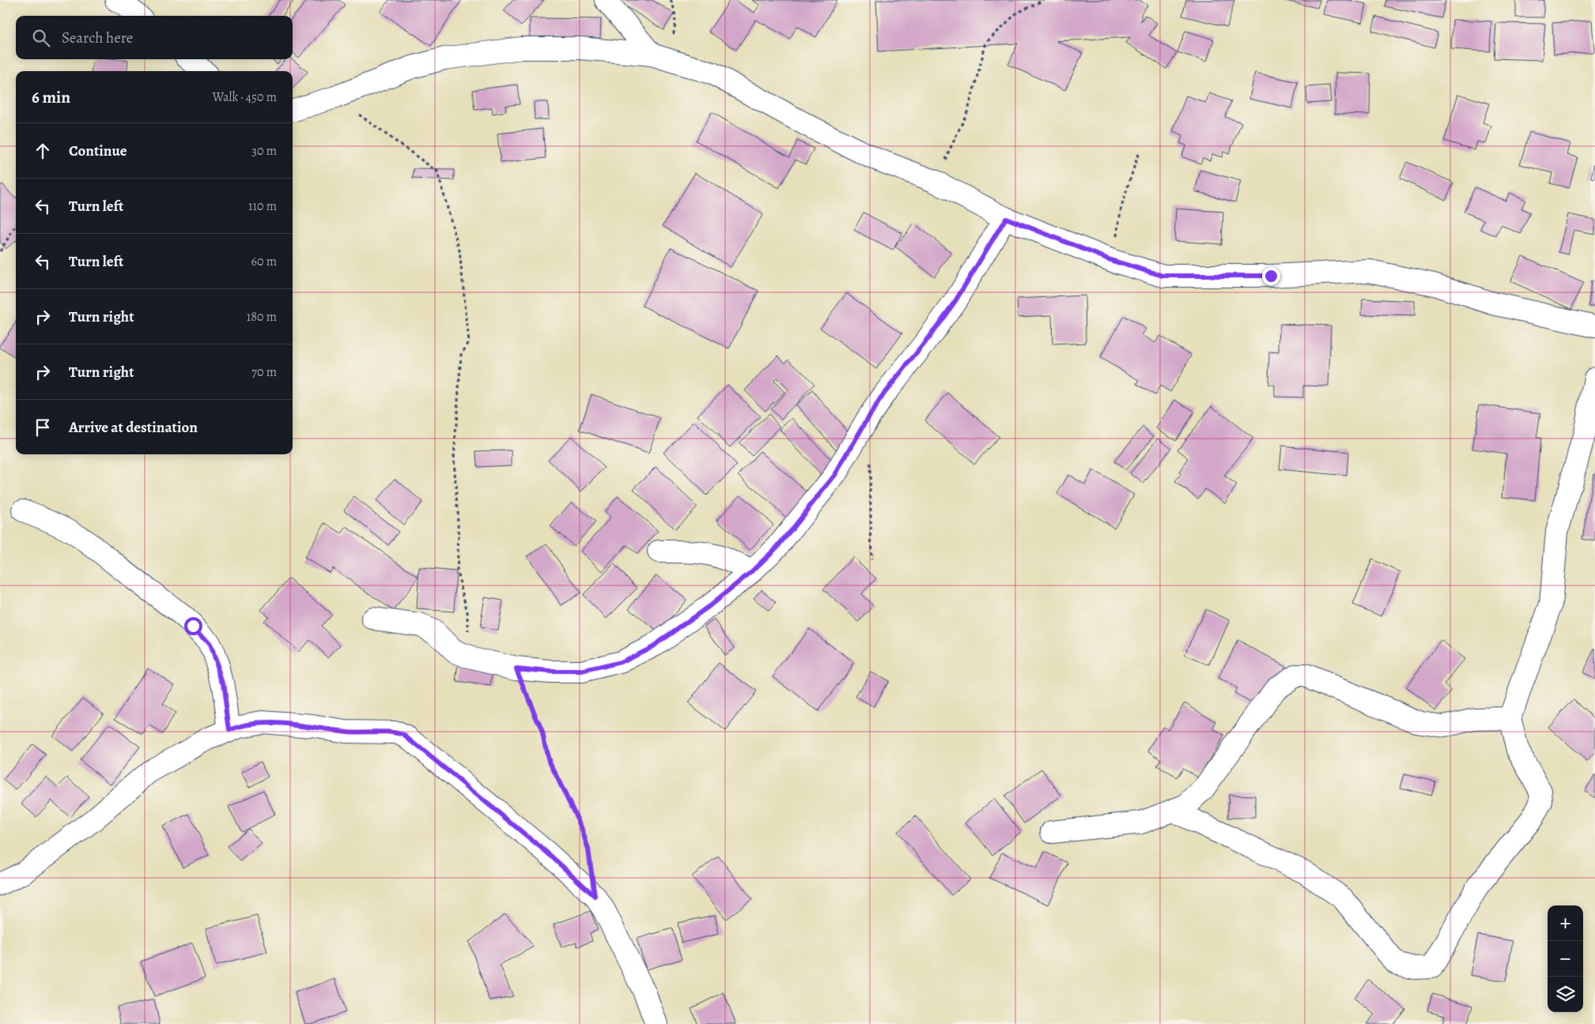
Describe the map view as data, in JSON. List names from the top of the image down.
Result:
{
  "page": {
    "search": "Search here",
    "heading": ["6 min", "Walk · 450 m"],
    "list": [
      ["Continue", "30 m"],
      ["Turn left", "110 m"],
      ["Turn left", "60 m"],
      ["Turn right", "180 m"],
      ["Turn right", "70 m"],
      "Arrive at destination"
    ],
    "map_buttons": ["+", "−"]
  }
}
